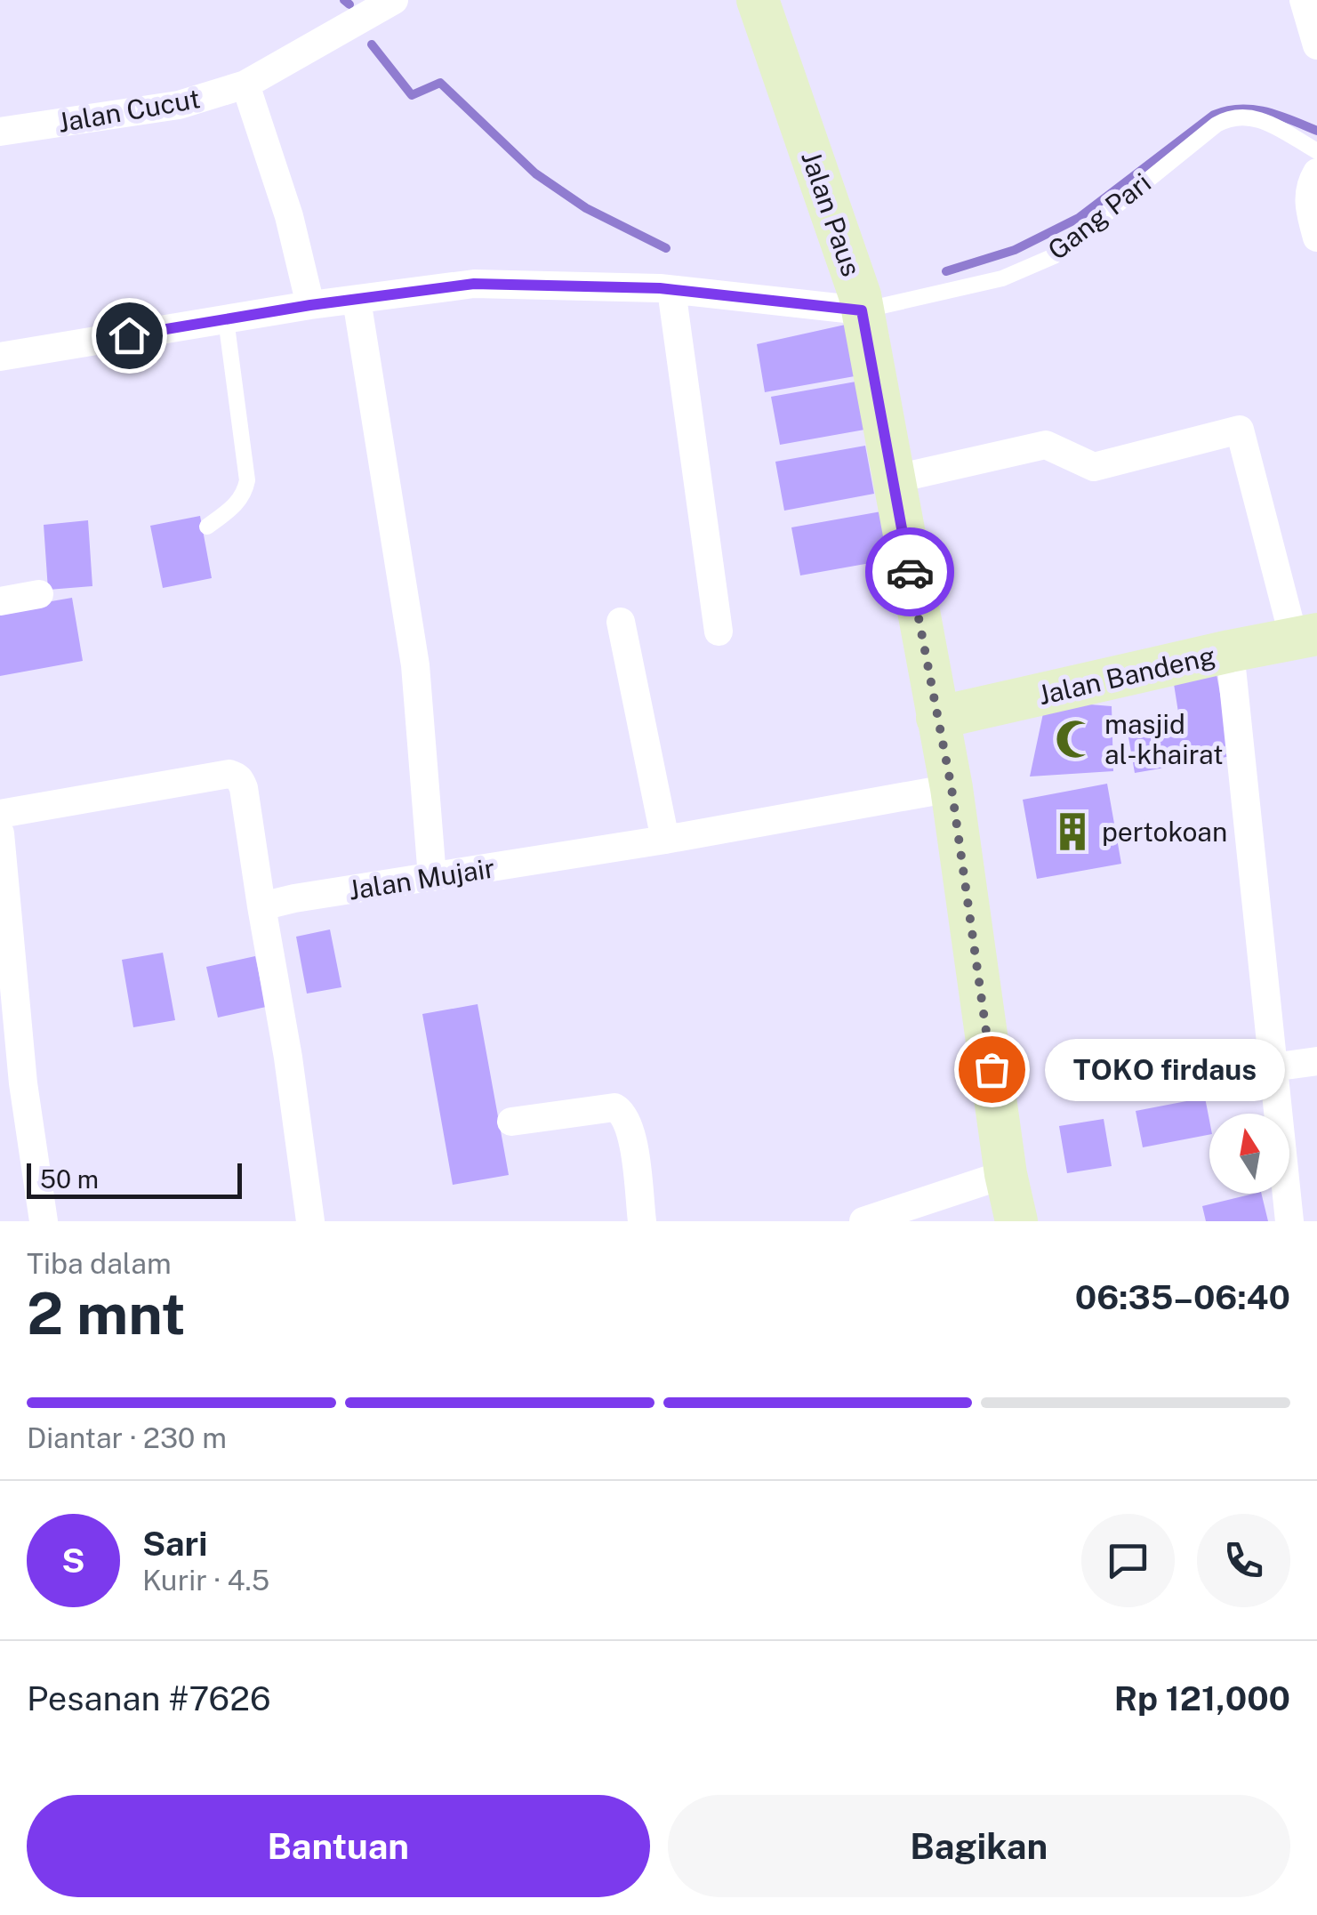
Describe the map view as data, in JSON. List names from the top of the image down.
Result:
{
  "streets": {
    "main road": ["Jalan Paus", "Jalan Bandeng"],
    "street": ["Jalan Cucut", "Jalan Mujair"],
    "lane": ["Gang Pari"]
  },
  "crossings": [
    ["Jalan Paus", "Gang Pari"],
    ["Jalan Paus", "Jalan Bandeng"],
    ["Jalan Paus", "Jalan Mujair"]
  ],
  "places": {
    "mosque": ["masjid al-khairat"],
    "building": ["pertokoan"],
    "other": ["TOKO firdaus"]
  },
  "scale_bar": "50 m",
  "north": "top",
  "page": {
    "bubble": "TOKO firdaus",
    "scale": "50 m",
    "heading": ["2 mnt", "Tiba dalam", "06:35–06:40"],
    "panel": [
      "Sari",
      "Kurir · 4.5",
      "Pesanan #7626",
      "Rp 121,000"
    ],
    "bar": "Diantar · 230 m",
    "round": "S",
    "buttons": ["Bantuan", "Bagikan"]
  }
}
